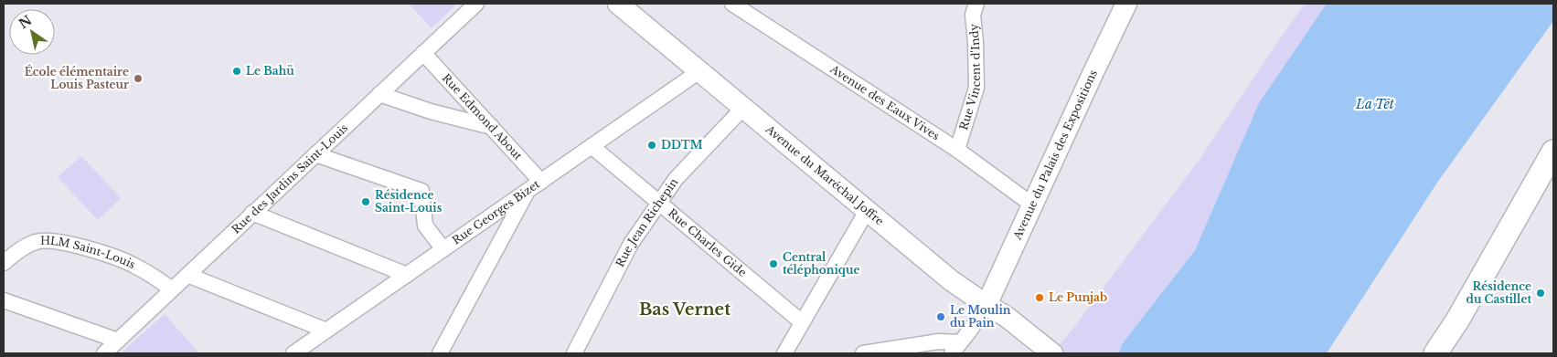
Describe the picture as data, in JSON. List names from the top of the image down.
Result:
{
  "streets": {
    "main road": ["Avenue du Palais des Expositions", "Avenue du Maréchal Joffre"],
    "street": [
      "Rue Vincent d'Indy",
      "Avenue des Eaux Vives",
      "Rue Edmond About",
      "Rue des Jardins Saint-Louis",
      "Rue Georges Bizet",
      "Rue Jean Richepin",
      "Rue Charles Gide",
      "HLM Saint-Louis"
    ]
  },
  "crossings": [
    ["Rue Vincent d'Indy", "Avenue des Eaux Vives"],
    ["Avenue des Eaux Vives", "Avenue du Palais des Expositions"],
    ["Rue Edmond About", "Rue des Jardins Saint-Louis"],
    ["Rue Edmond About", "Rue Georges Bizet"],
    ["Avenue du Palais des Expositions", "Avenue du Maréchal Joffre"],
    ["Avenue du Maréchal Joffre", "Rue Georges Bizet"],
    ["Avenue du Maréchal Joffre", "Rue Jean Richepin"],
    ["Rue des Jardins Saint-Louis", "HLM Saint-Louis"],
    ["Rue Georges Bizet", "Rue Charles Gide"],
    ["Rue Jean Richepin", "Rue Charles Gide"]
  ],
  "districts": ["Bas Vernet"],
  "water": ["La Têt"],
  "places": [
    "Le Bahü",
    "École élémentaire Louis Pasteur",
    "DDTM",
    "Résidence Saint-Louis",
    "Central téléphonique",
    "Résidence du Castillet",
    "Le Punjab",
    "Le Moulin du Pain"
  ],
  "north": "top left"
}
